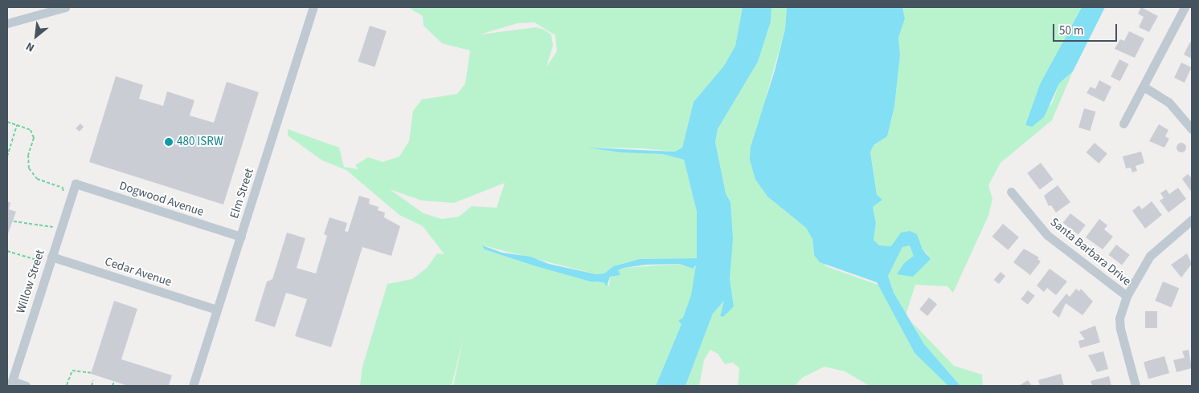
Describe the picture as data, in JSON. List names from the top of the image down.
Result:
{
  "streets": {
    "street": [
      "Elm Street",
      "Dogwood Avenue",
      "Santa Barbara Drive",
      "Cedar Avenue",
      "Willow Street"
    ]
  },
  "crossings": [
    ["Elm Street", "Dogwood Avenue"],
    ["Elm Street", "Cedar Avenue"],
    ["Dogwood Avenue", "Willow Street"],
    ["Cedar Avenue", "Willow Street"]
  ],
  "places": ["480 ISRW"],
  "scale_bar": "50 m",
  "north": "bottom left"
}
